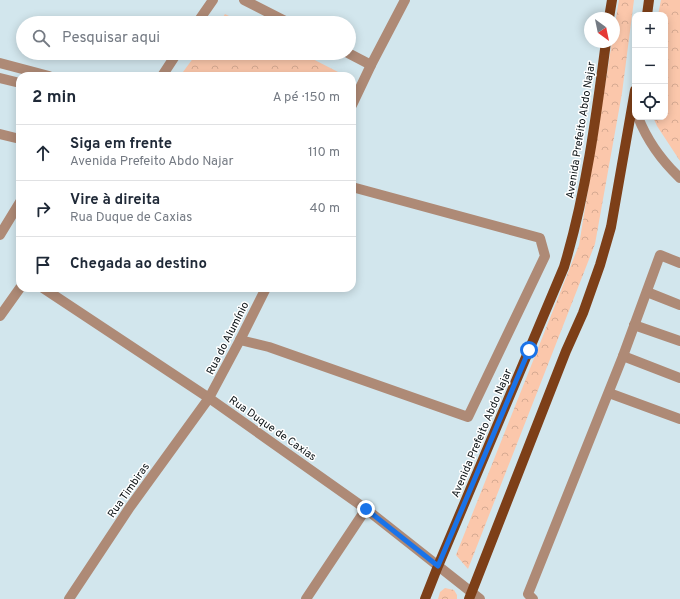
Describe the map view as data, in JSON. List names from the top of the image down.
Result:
{
  "streets": {
    "main road": ["Avenida Prefeito Abdo Najar"],
    "street": ["Rua do Alumínio", "Rua Duque de Caxias", "Rua Timbiras"]
  },
  "crossings": [
    ["Avenida Prefeito Abdo Najar", "Rua Duque de Caxias"],
    ["Rua do Alumínio", "Rua Duque de Caxias"],
    ["Rua do Alumínio", "Rua Timbiras"],
    ["Rua Duque de Caxias", "Rua Timbiras"]
  ],
  "north": "bottom right",
  "page": {
    "map_buttons": ["+", "−"],
    "search": "Pesquisar aqui",
    "heading": ["2 min", "A pé · 150 m"],
    "list": [
      ["Siga em frente", "Avenida Prefeito Abdo Najar", "110 m"],
      ["Vire à direita", "Rua Duque de Caxias", "40 m"],
      "Chegada ao destino"
    ]
  }
}
